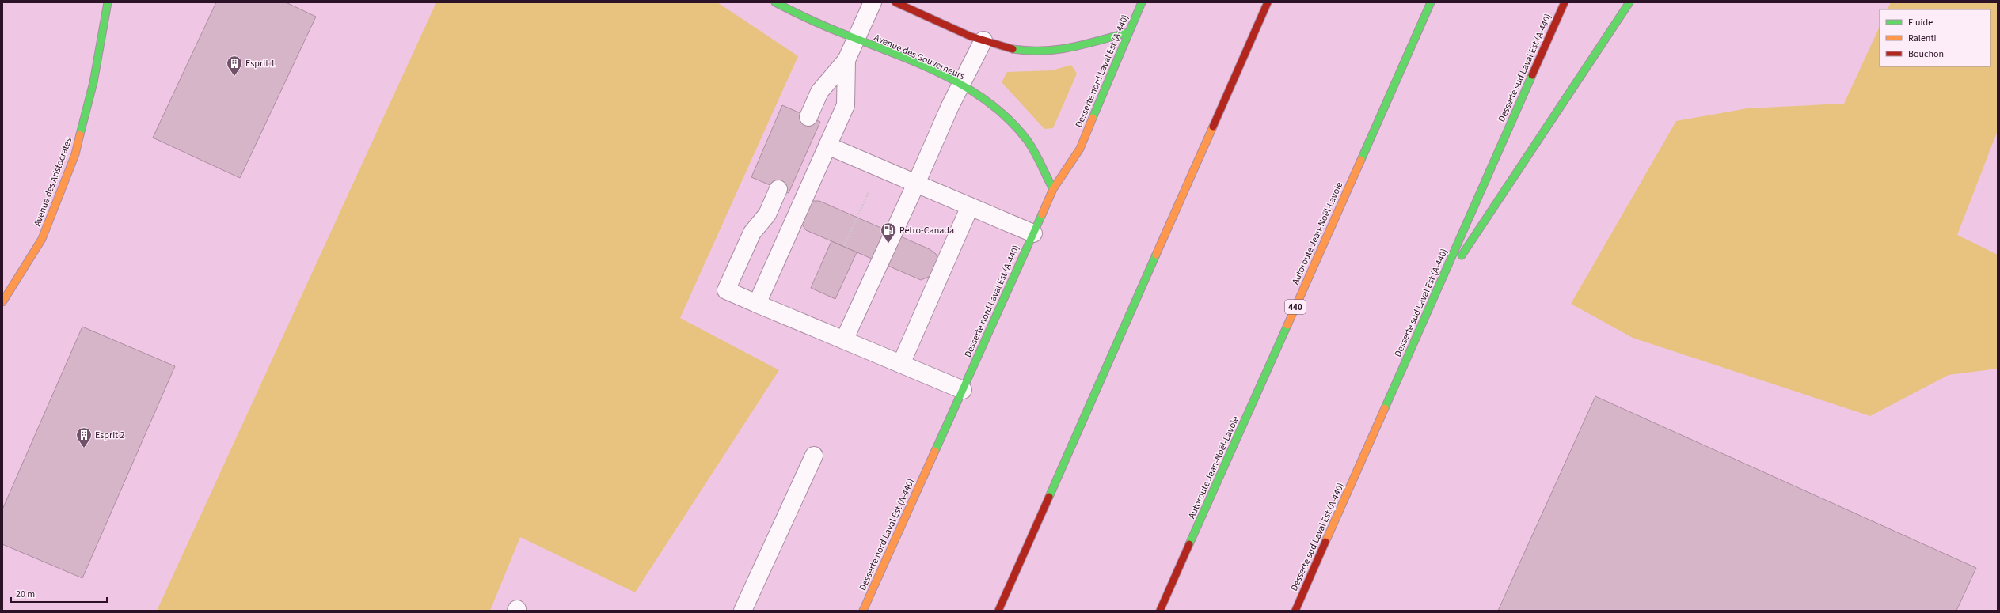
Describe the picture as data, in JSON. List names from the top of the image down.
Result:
{
  "streets": {
    "main road": [
      "Avenue des Gouverneurs",
      "Desserte sud Laval Est (A-440)",
      "Desserte nord Laval Est (A-440)",
      "Avenue des Aristocrates",
      "Autoroute Jean-Noël-Lavoie",
      "440"
    ]
  },
  "crossings": [
    ["Avenue des Gouverneurs", "Desserte nord Laval Est (A-440)"]
  ],
  "places": {
    "building": ["Esprit 1", "Esprit 2"],
    "fuel station": ["Petro-Canada"]
  },
  "legend": ["Fluide", "Ralenti", "Bouchon"],
  "scale_bar": "20 m"
}
